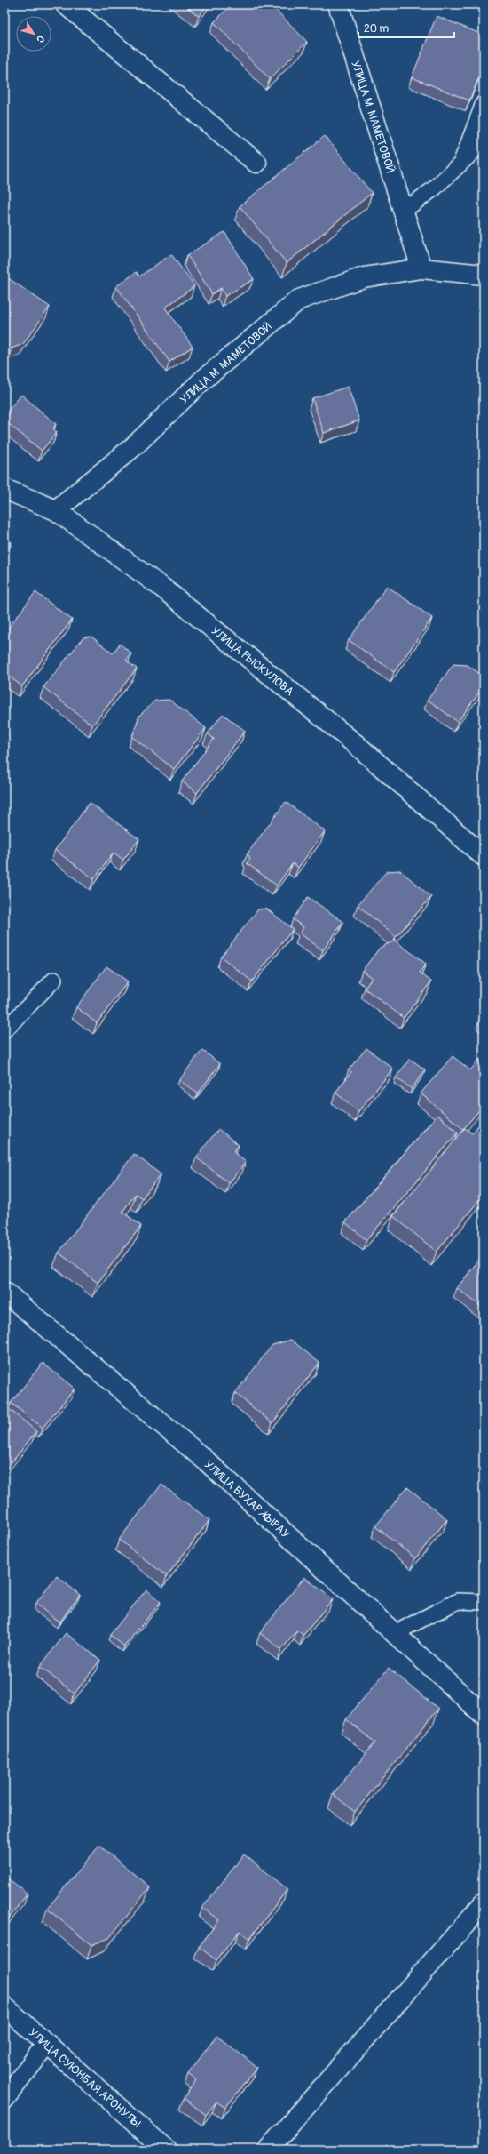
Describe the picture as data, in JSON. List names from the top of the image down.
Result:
{
  "streets": {
    "street": [
      "УЛИЦА М. МАМЕТОВОЙ",
      "УЛИЦА РЫСКУЛОВА",
      "УЛИЦА БУХАР ЖЫРАУ",
      "УЛИЦА СУЮНБАЯ АРОНУЛЫ"
    ]
  },
  "crossings": [
    ["УЛИЦА М. МАМЕТОВОЙ", "УЛИЦА РЫСКУЛОВА"]
  ],
  "scale_bar": "20 m",
  "north": "bottom right"
}
